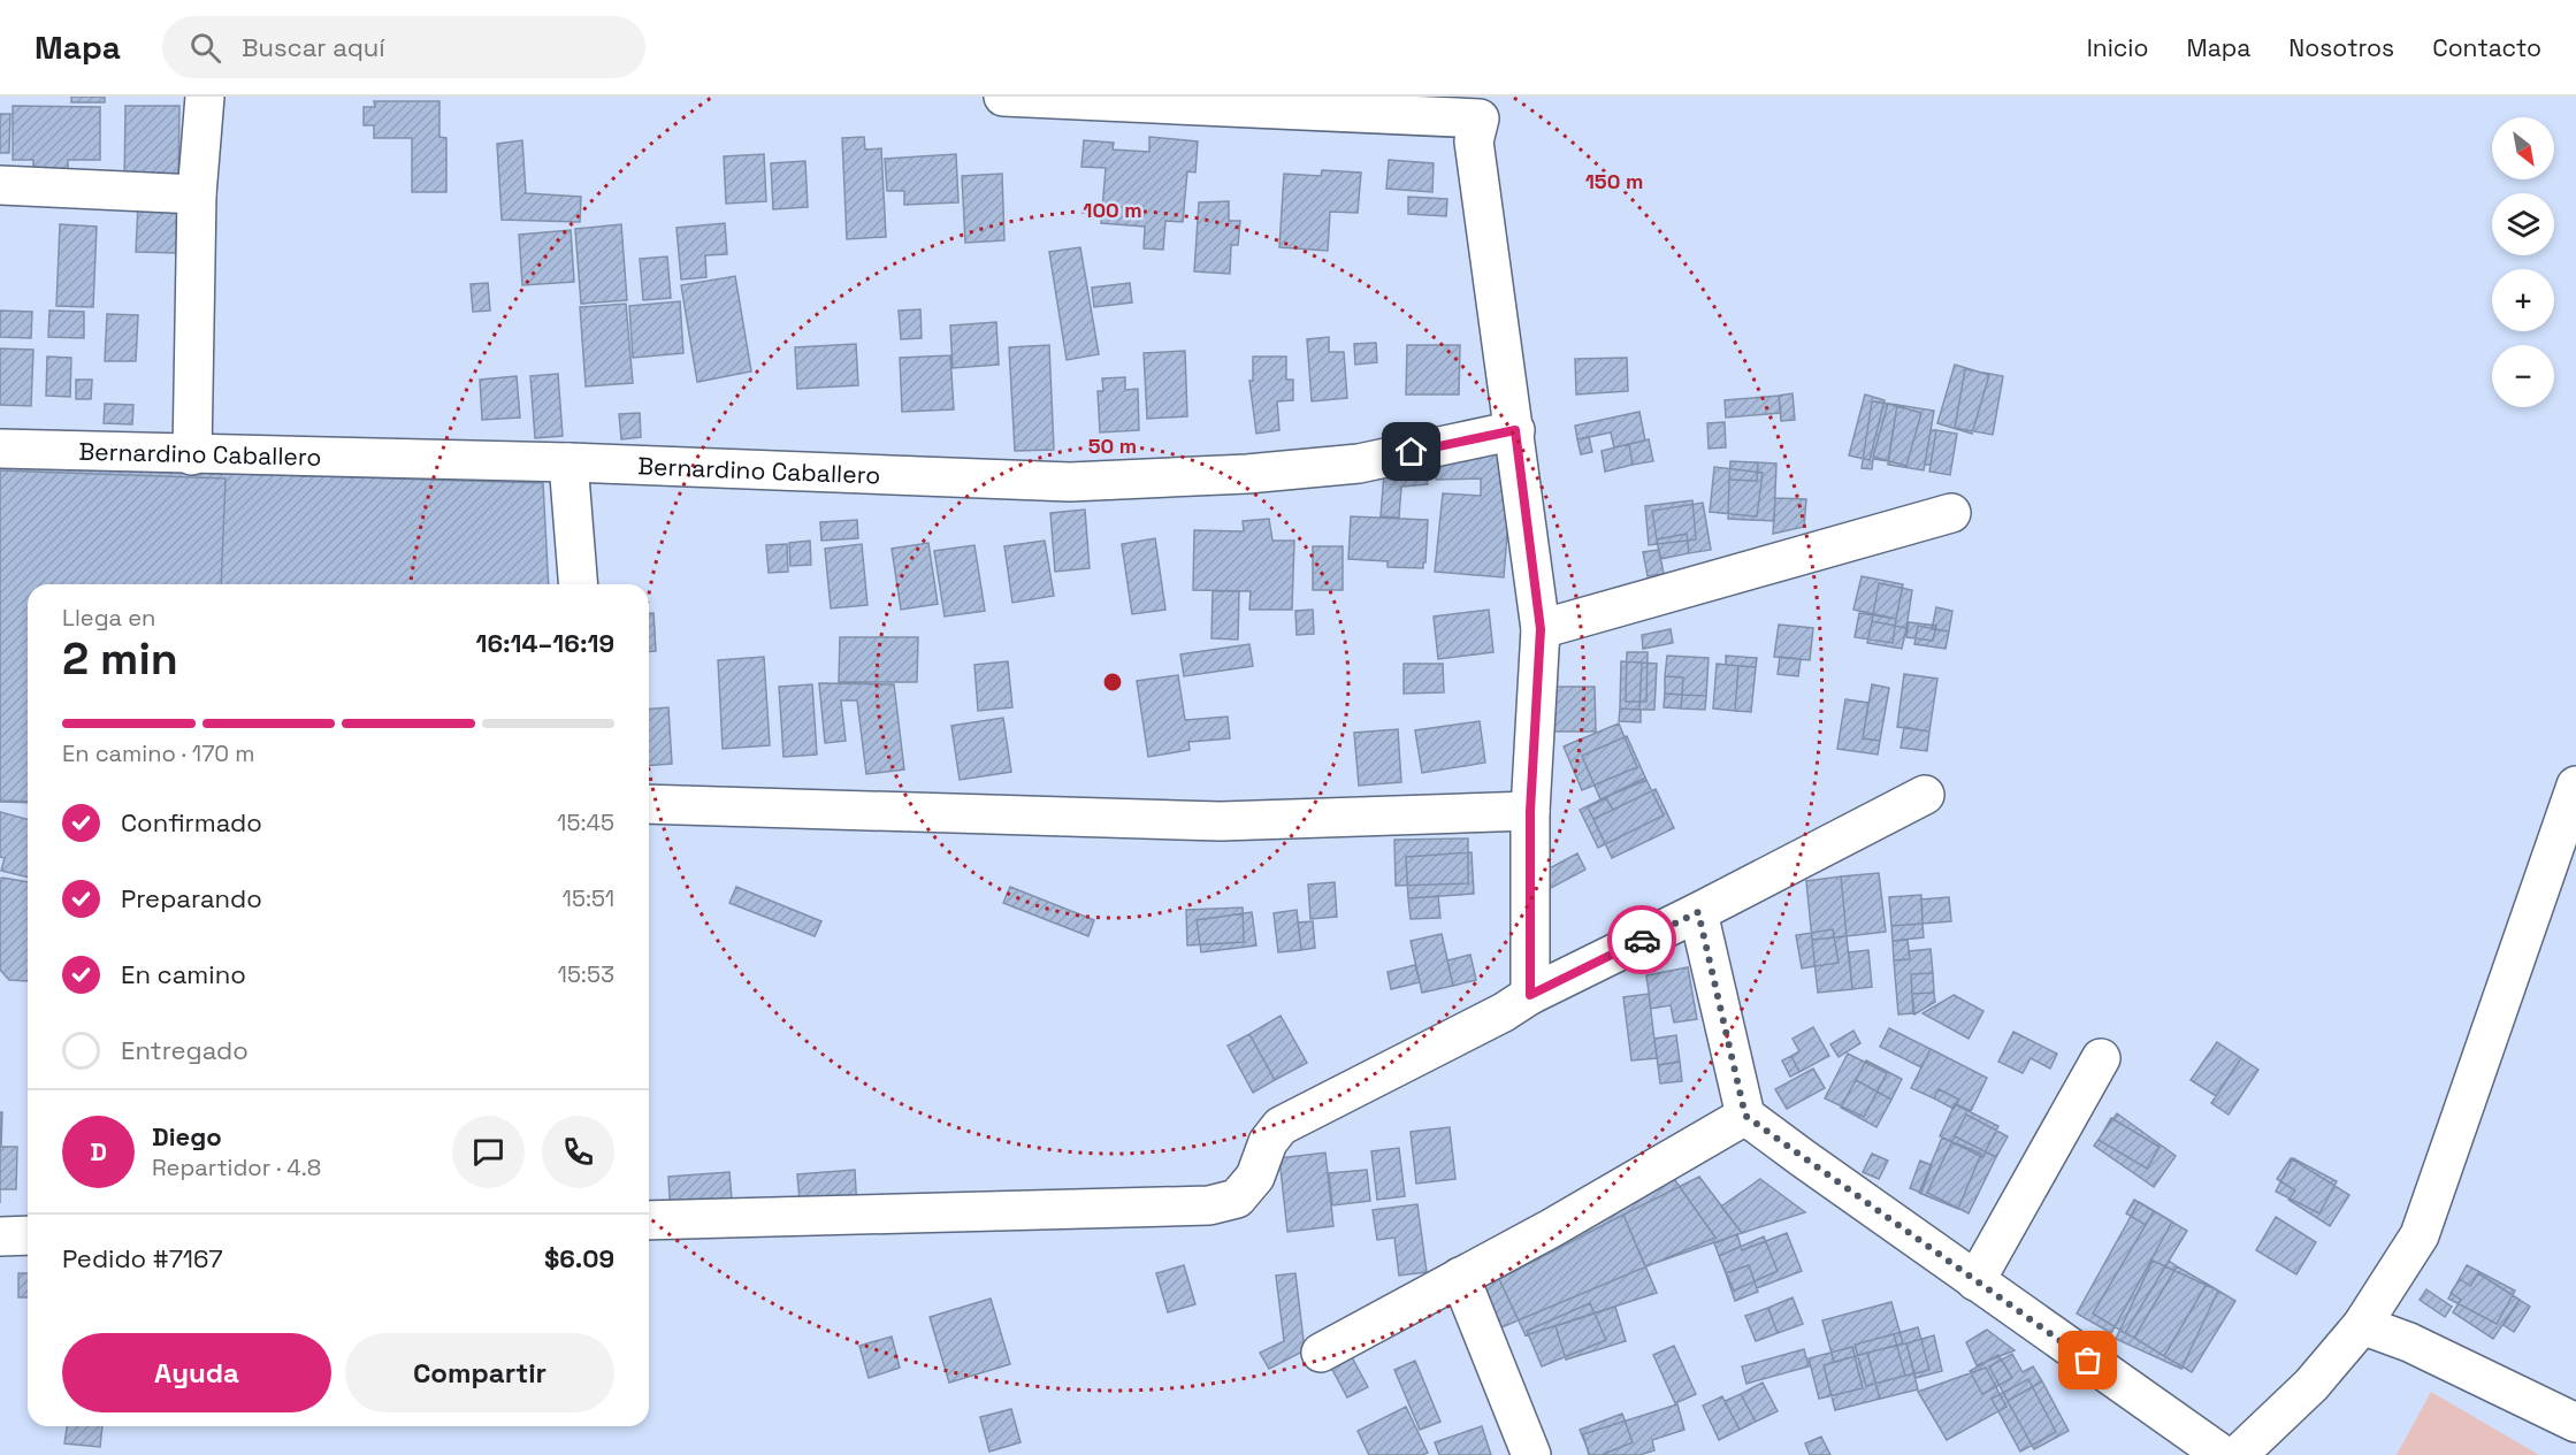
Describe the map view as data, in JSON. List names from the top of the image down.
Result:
{
  "streets": {
    "street": ["Bernardino Caballero"]
  },
  "north": "bottom right",
  "page": {
    "header": "Mapa",
    "search": "Buscar aquí",
    "nav": [
      "Inicio",
      "Mapa",
      "Nosotros",
      "Contacto"
    ],
    "map_buttons": ["+", "−"],
    "heading": ["2 min", "Llega en", "16:14–16:19"],
    "panel": [
      "Diego",
      "Repartidor · 4.8",
      "Pedido #7167",
      "$6.09"
    ],
    "bar": "En camino · 170 m",
    "list": [
      ["Confirmado", "15:45"],
      ["Preparando", "15:51"],
      ["En camino", "15:53"],
      "Entregado"
    ],
    "round": "D",
    "buttons": ["Ayuda", "Compartir"]
  },
  "rings": ["150 m", "100 m", "50 m"]
}
